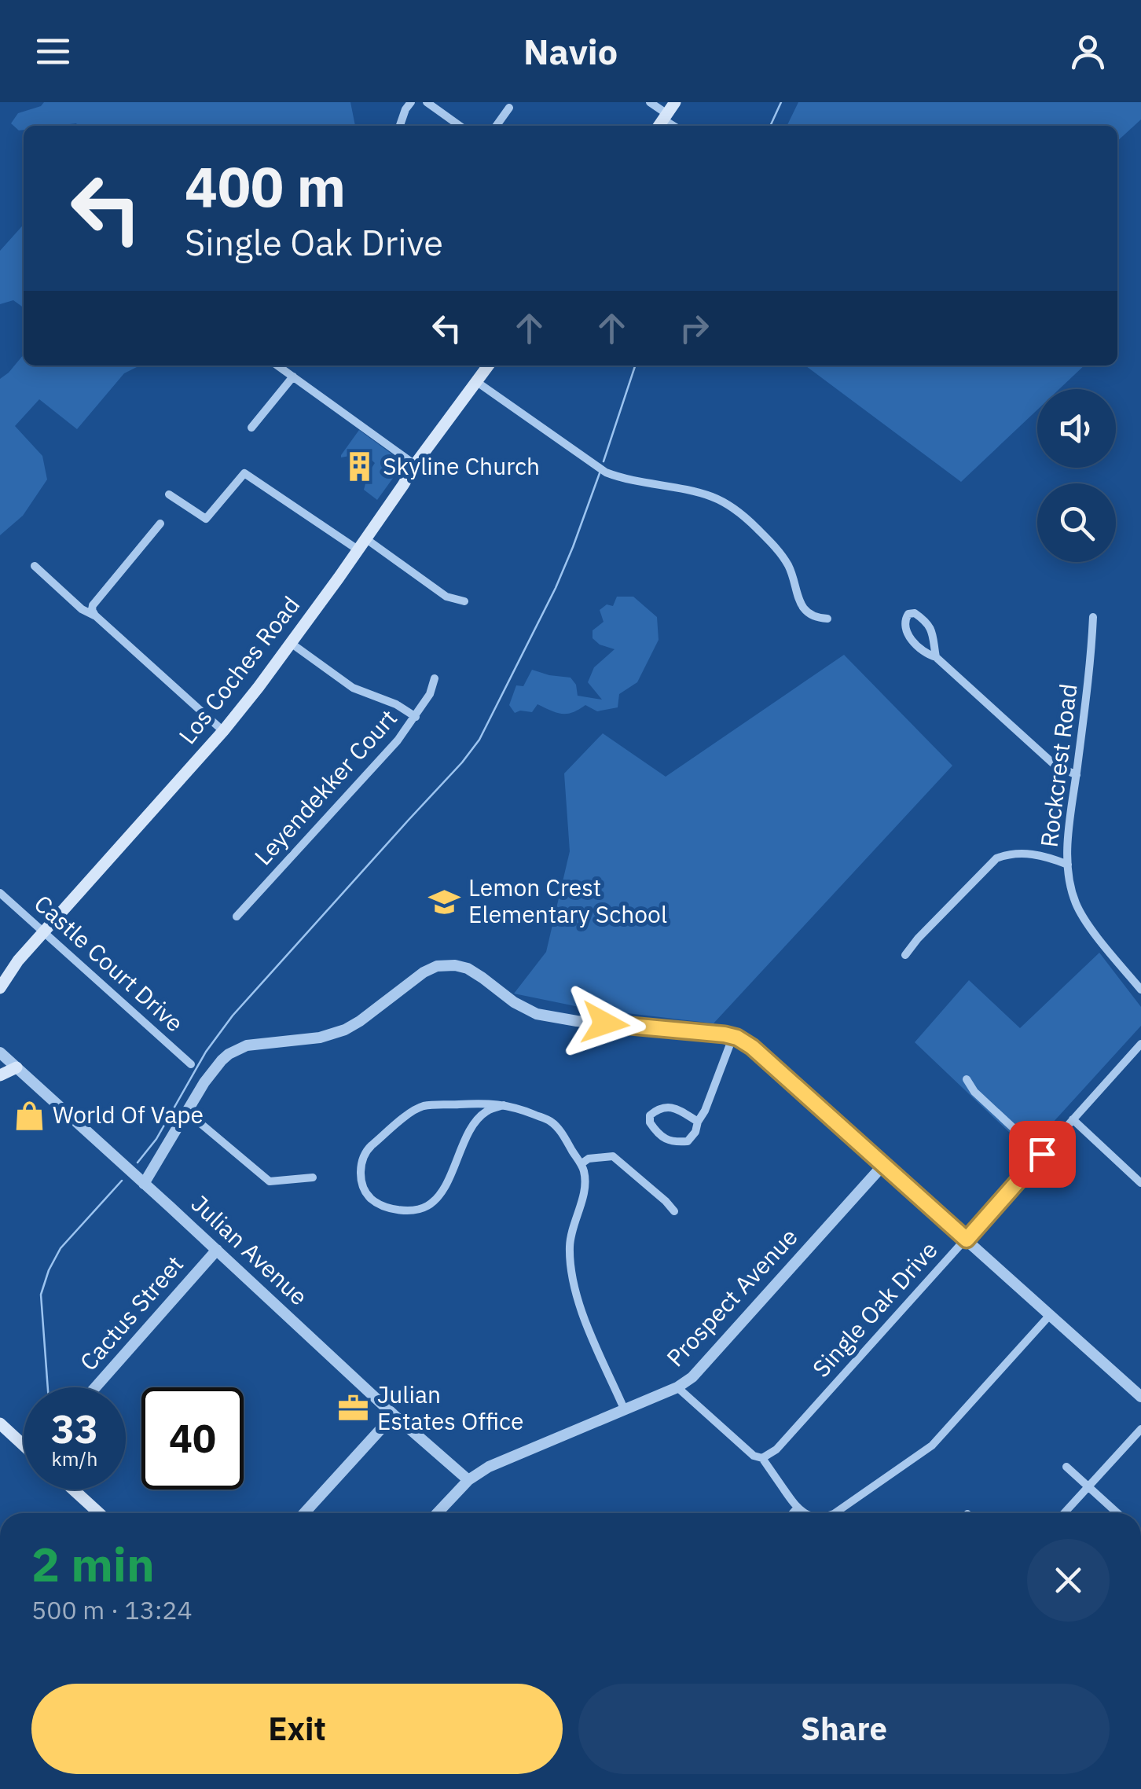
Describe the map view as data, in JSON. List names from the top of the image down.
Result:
{
  "streets": {
    "main road": ["Los Coches Road"],
    "street": [
      "Rockcrest Road",
      "Leyendekker Court",
      "Castle Court Drive",
      "Julian Avenue",
      "Prospect Avenue",
      "Single Oak Drive",
      "Cactus Street"
    ]
  },
  "crossings": [
    ["Los Coches Road", "Castle Court Drive"],
    ["Julian Avenue", "Prospect Avenue"],
    ["Julian Avenue", "Cactus Street"]
  ],
  "places": {
    "building": ["Skyline Church"],
    "school or university": ["Lemon Crest Elementary School"],
    "shop": ["World Of Vape"],
    "office": ["Julian Estates Office"]
  },
  "page": {
    "header": "Navio",
    "turn": ["400 m", "Single Oak Drive"],
    "speed": "33 km/h",
    "limit": "40",
    "heading": ["2 min", "500 m · 13:24"],
    "buttons": ["Exit", "Share"]
  }
}
